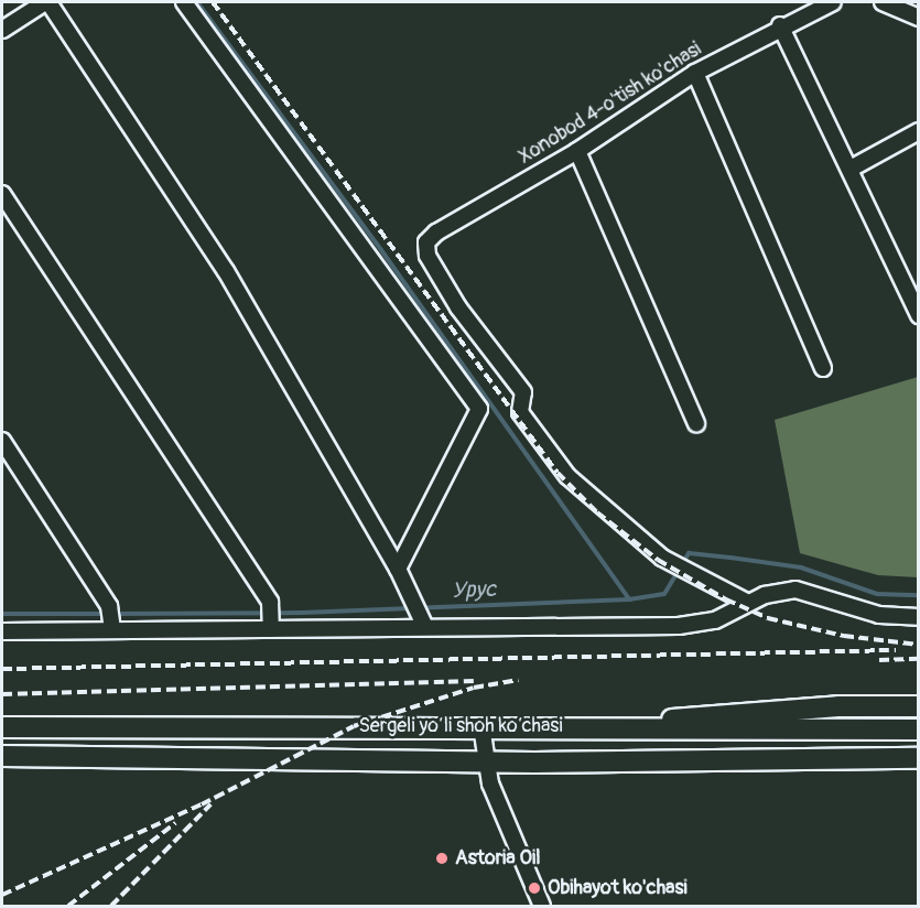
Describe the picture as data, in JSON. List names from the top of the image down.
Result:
{
  "streets": {
    "main road": ["Sergeli yo‘li shoh ko‘chasi"],
    "street": ["Xonobod 4-o'tish ko'chasi"]
  },
  "water": ["Урус"],
  "places": ["Astoria Oil", "Obihayot ko'chasi"]
}
